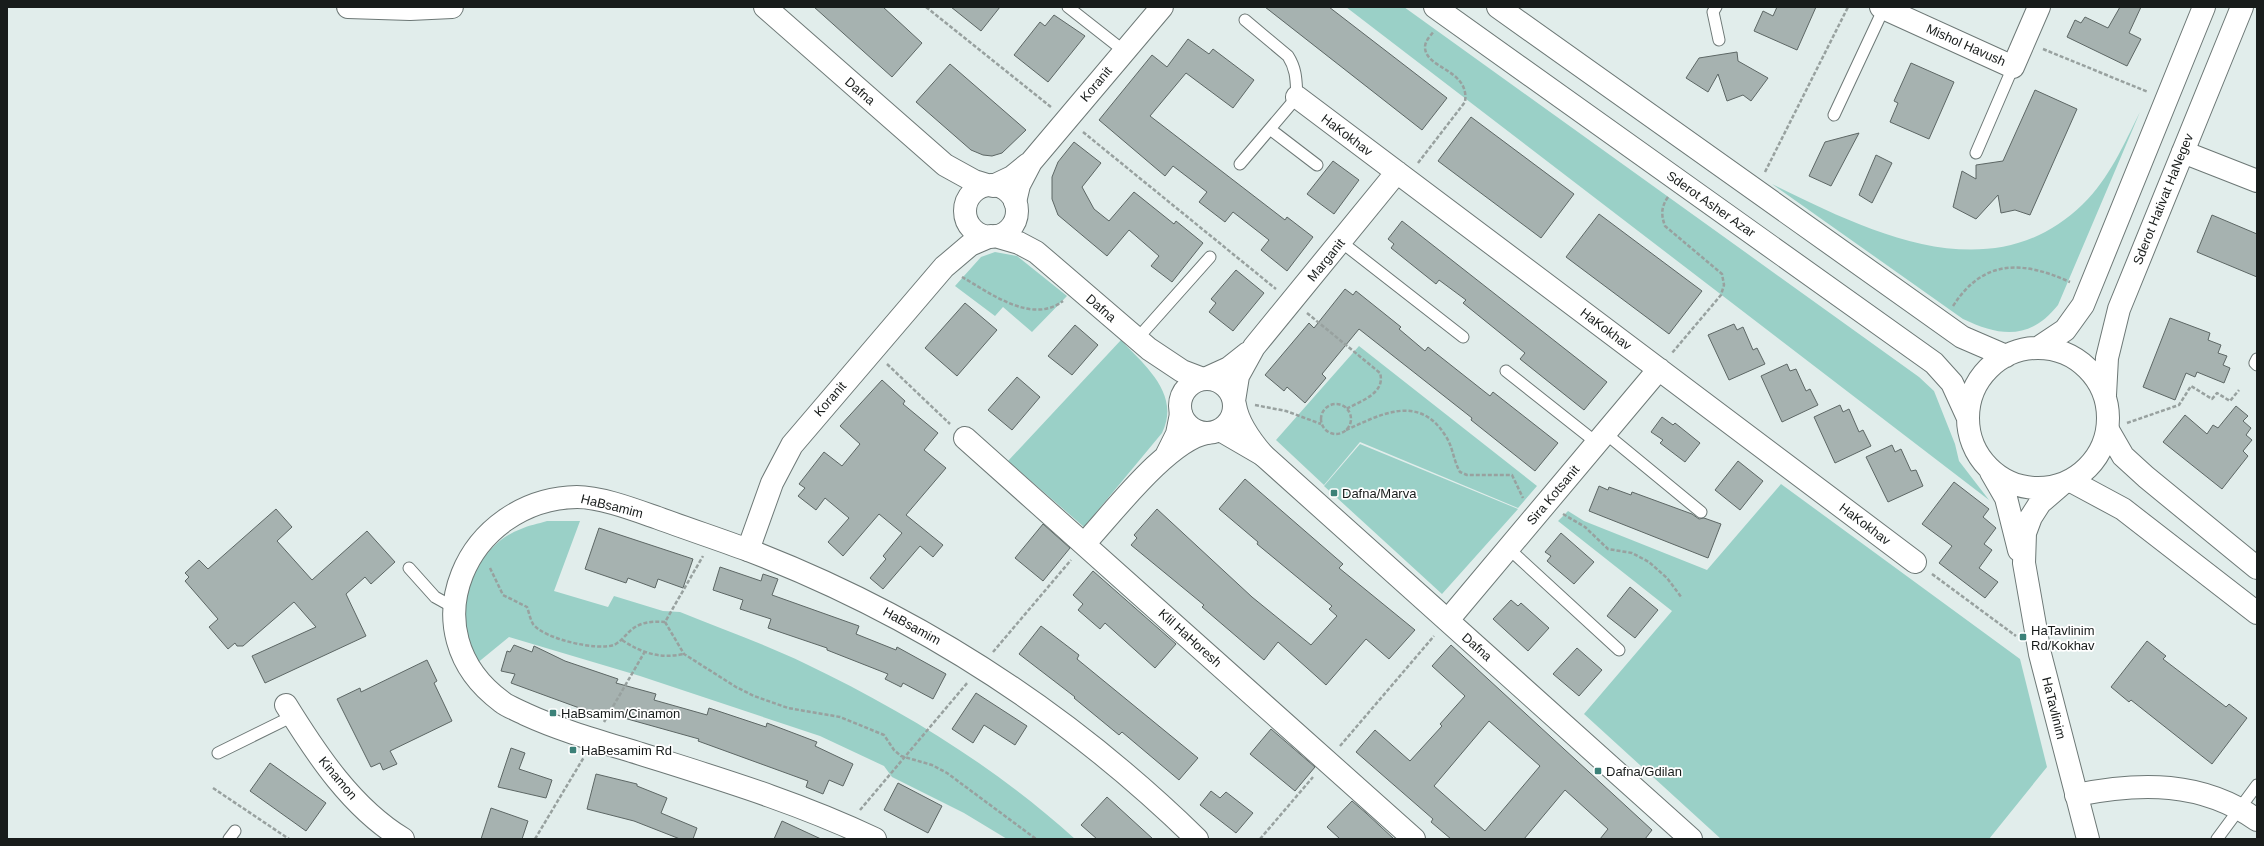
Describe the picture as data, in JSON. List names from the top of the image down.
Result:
{
  "streets": {
    "street": [
      "Mishol Havush",
      "Koranit",
      "Dafna",
      "HaKokhav",
      "Sderot Hativat HaNegev",
      "Sderot Asher Azar",
      "Marganit",
      "Sira Kotsanit",
      "HaBsamim",
      "Klil HaHoresh",
      "HaTavlinim",
      "Kinamon"
    ]
  },
  "crossings": [
    ["Koranit", "Dafna"],
    ["Koranit", "HaBsamim"],
    ["Dafna", "Marganit"],
    ["Dafna", "Sira Kotsanit"],
    ["HaKokhav", "Marganit"],
    ["HaKokhav", "Sira Kotsanit"],
    ["Sderot Hativat HaNegev", "Sderot Asher Azar"],
    ["Sderot Hativat HaNegev", "HaTavlinim"],
    ["Sderot Asher Azar", "HaTavlinim"]
  ],
  "places": {
    "transit": [
      "Dafna/Marva",
      "HaTavlinim Rd/Kokhav",
      "HaBsamim/Cinamon",
      "HaBesamim Rd",
      "Dafna/Gdilan"
    ]
  }
}
